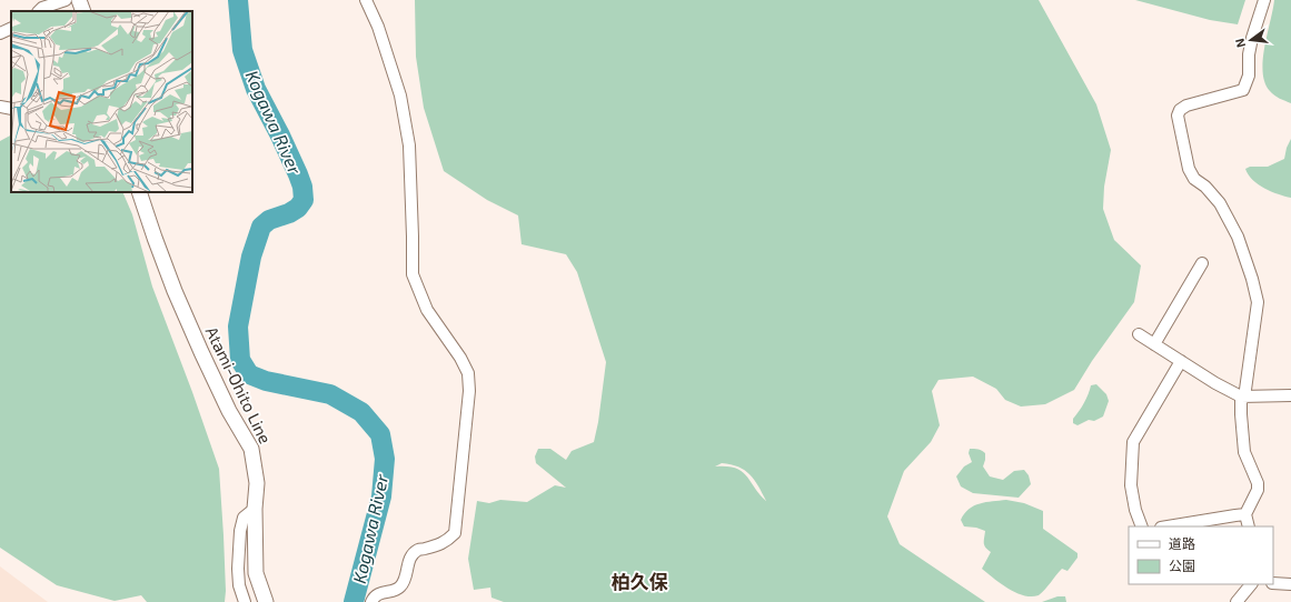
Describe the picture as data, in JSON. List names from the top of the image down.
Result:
{
  "streets": {
    "main road": ["Atami-Ohito Line"]
  },
  "districts": ["柏久保"],
  "water": ["Kogawa River"],
  "legend": ["道路", "公園"],
  "north": "left"
}
